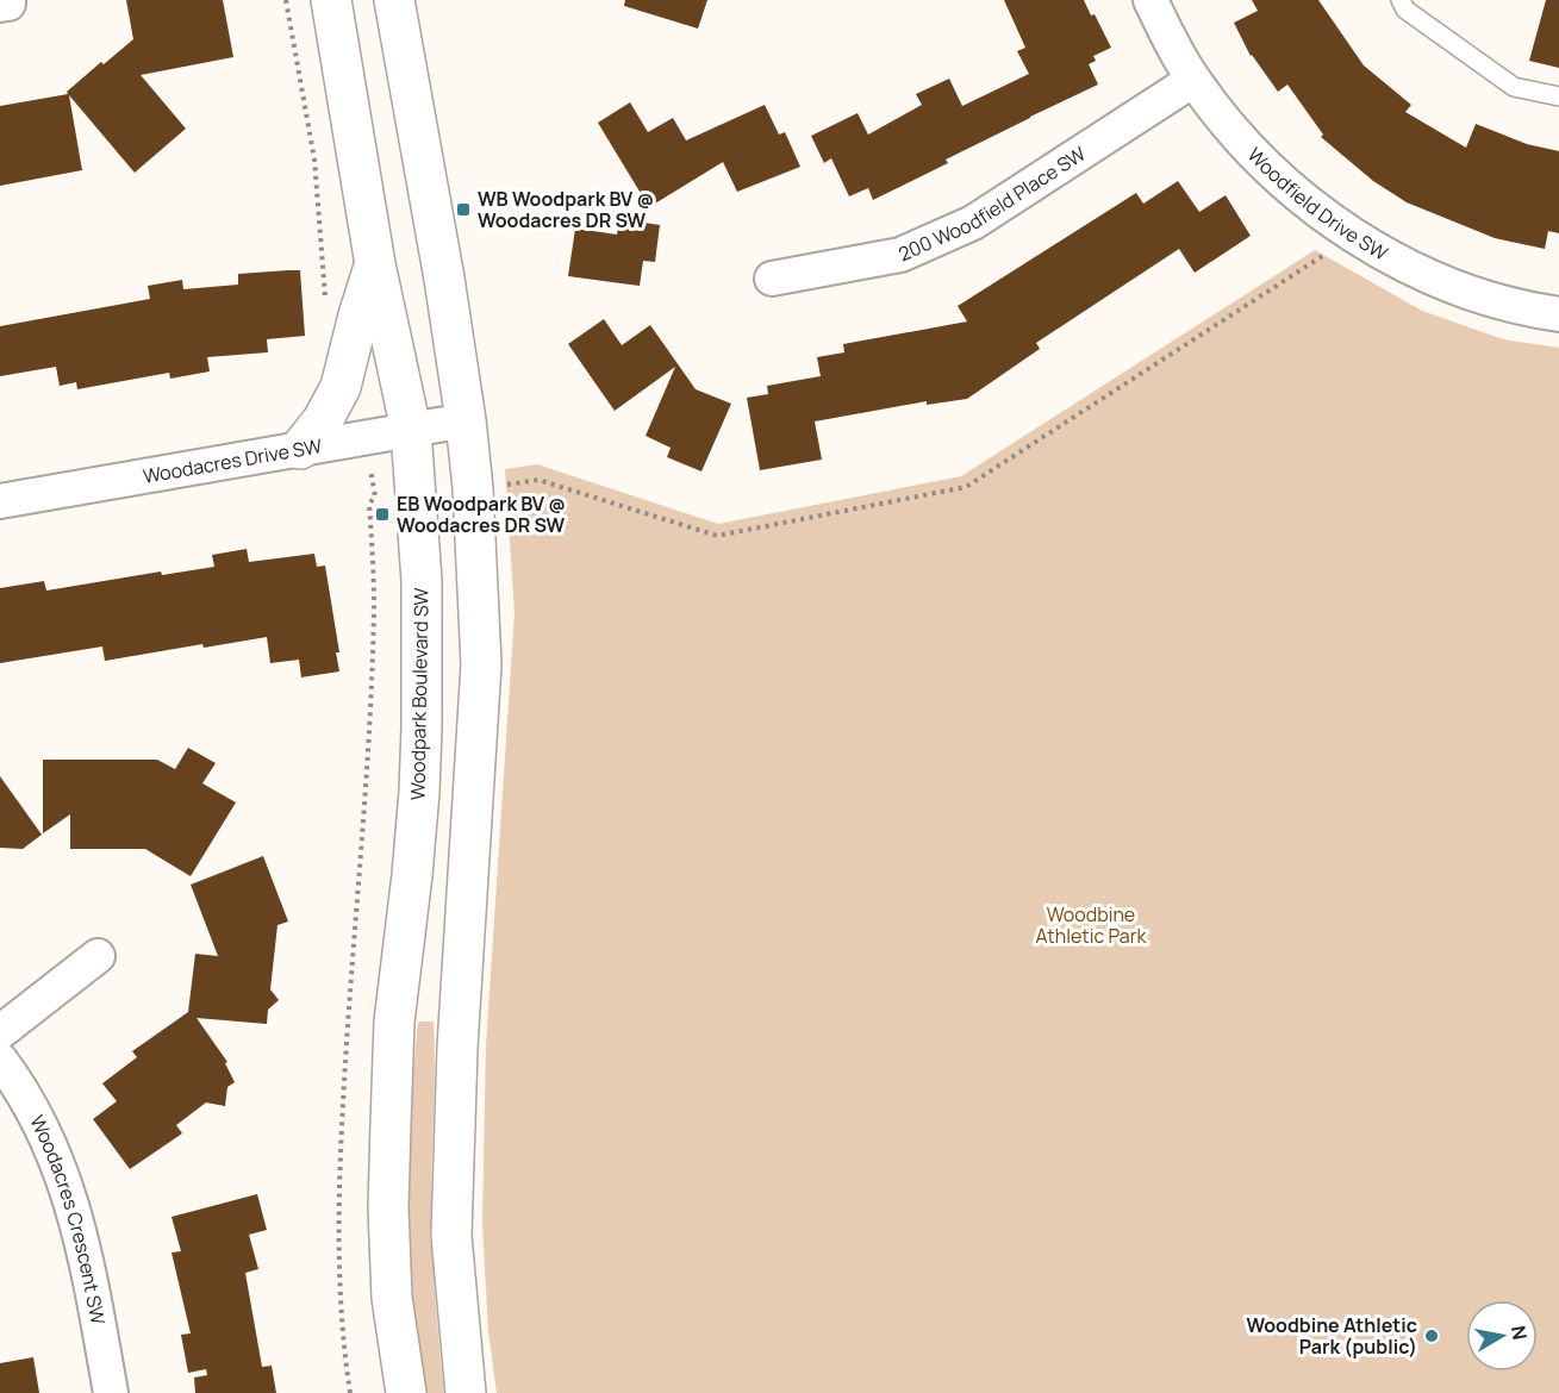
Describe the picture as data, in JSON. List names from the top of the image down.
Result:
{
  "streets": {
    "street": [
      "200 Woodfield Place SW",
      "Woodfield Drive SW",
      "Woodacres Drive SW",
      "Woodpark Boulevard SW",
      "Woodacres Crescent SW"
    ]
  },
  "crossings": [
    ["200 Woodfield Place SW", "Woodfield Drive SW"],
    ["Woodacres Drive SW", "Woodpark Boulevard SW"]
  ],
  "parks": ["Woodbine Athletic Park"],
  "places": {
    "transit": ["WB Woodpark BV @ Woodacres DR SW", "EB Woodpark BV @ Woodacres DR SW"],
    "other": ["Woodbine Athletic Park (public)"]
  },
  "north": "right"
}
